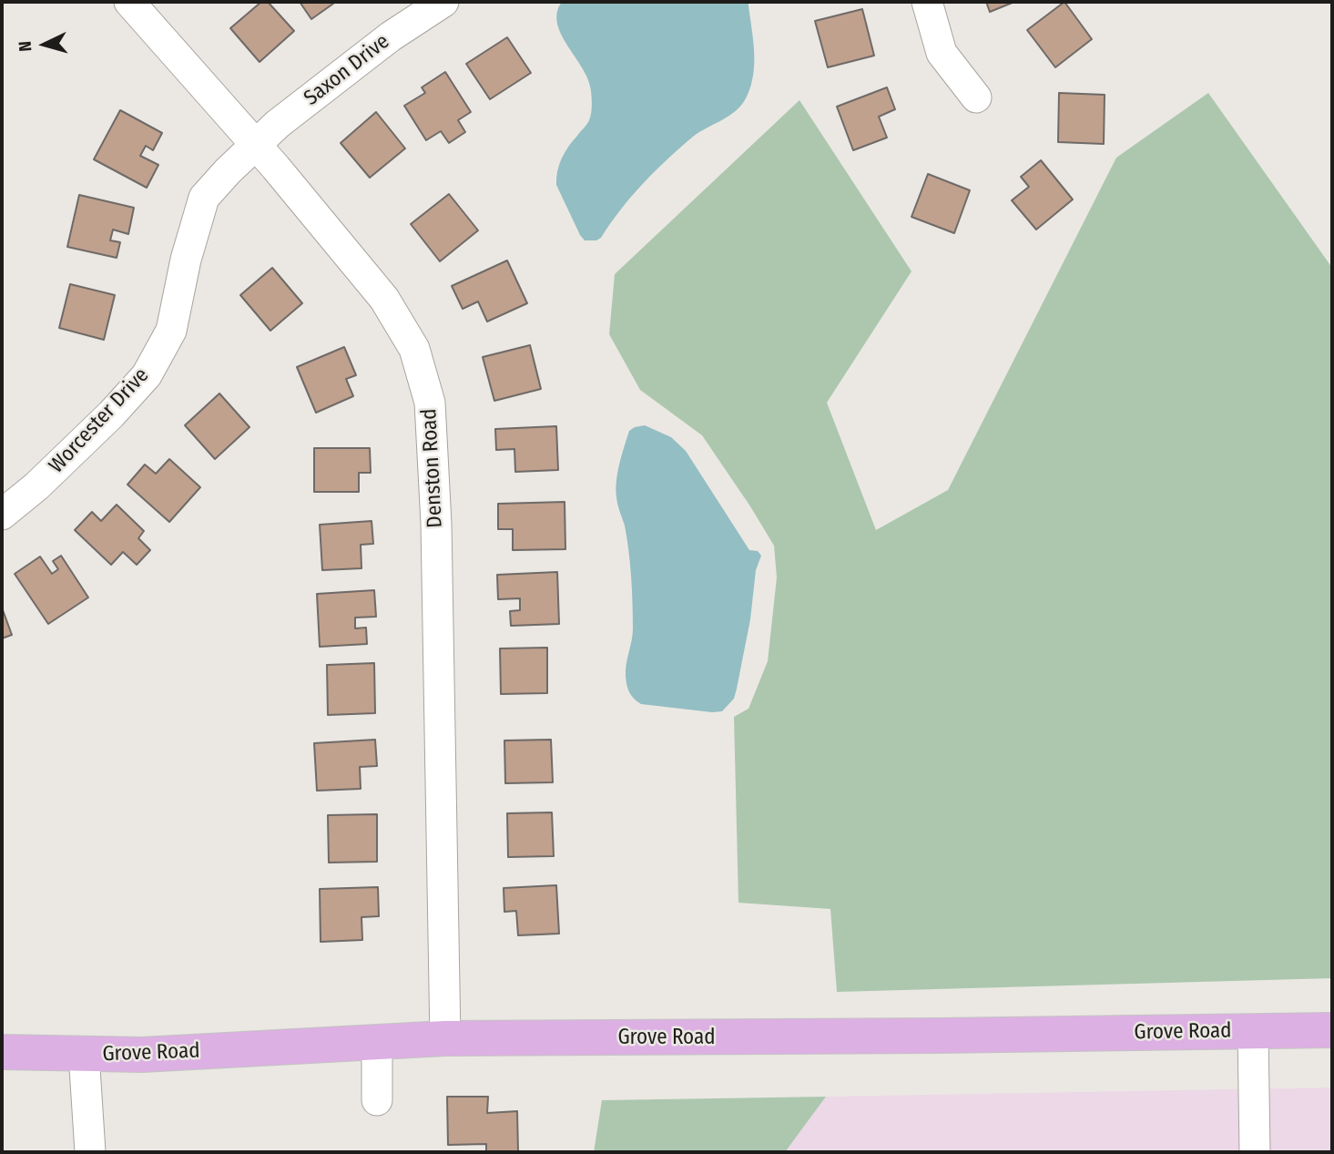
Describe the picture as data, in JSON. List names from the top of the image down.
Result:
{
  "streets": {
    "main road": ["Grove Road"],
    "street": ["Saxon Drive", "Worcester Drive", "Denston Road"]
  },
  "crossings": [
    ["Saxon Drive", "Worcester Drive"],
    ["Saxon Drive", "Denston Road"],
    ["Worcester Drive", "Denston Road"],
    ["Denston Road", "Grove Road"]
  ],
  "north": "left"
}
